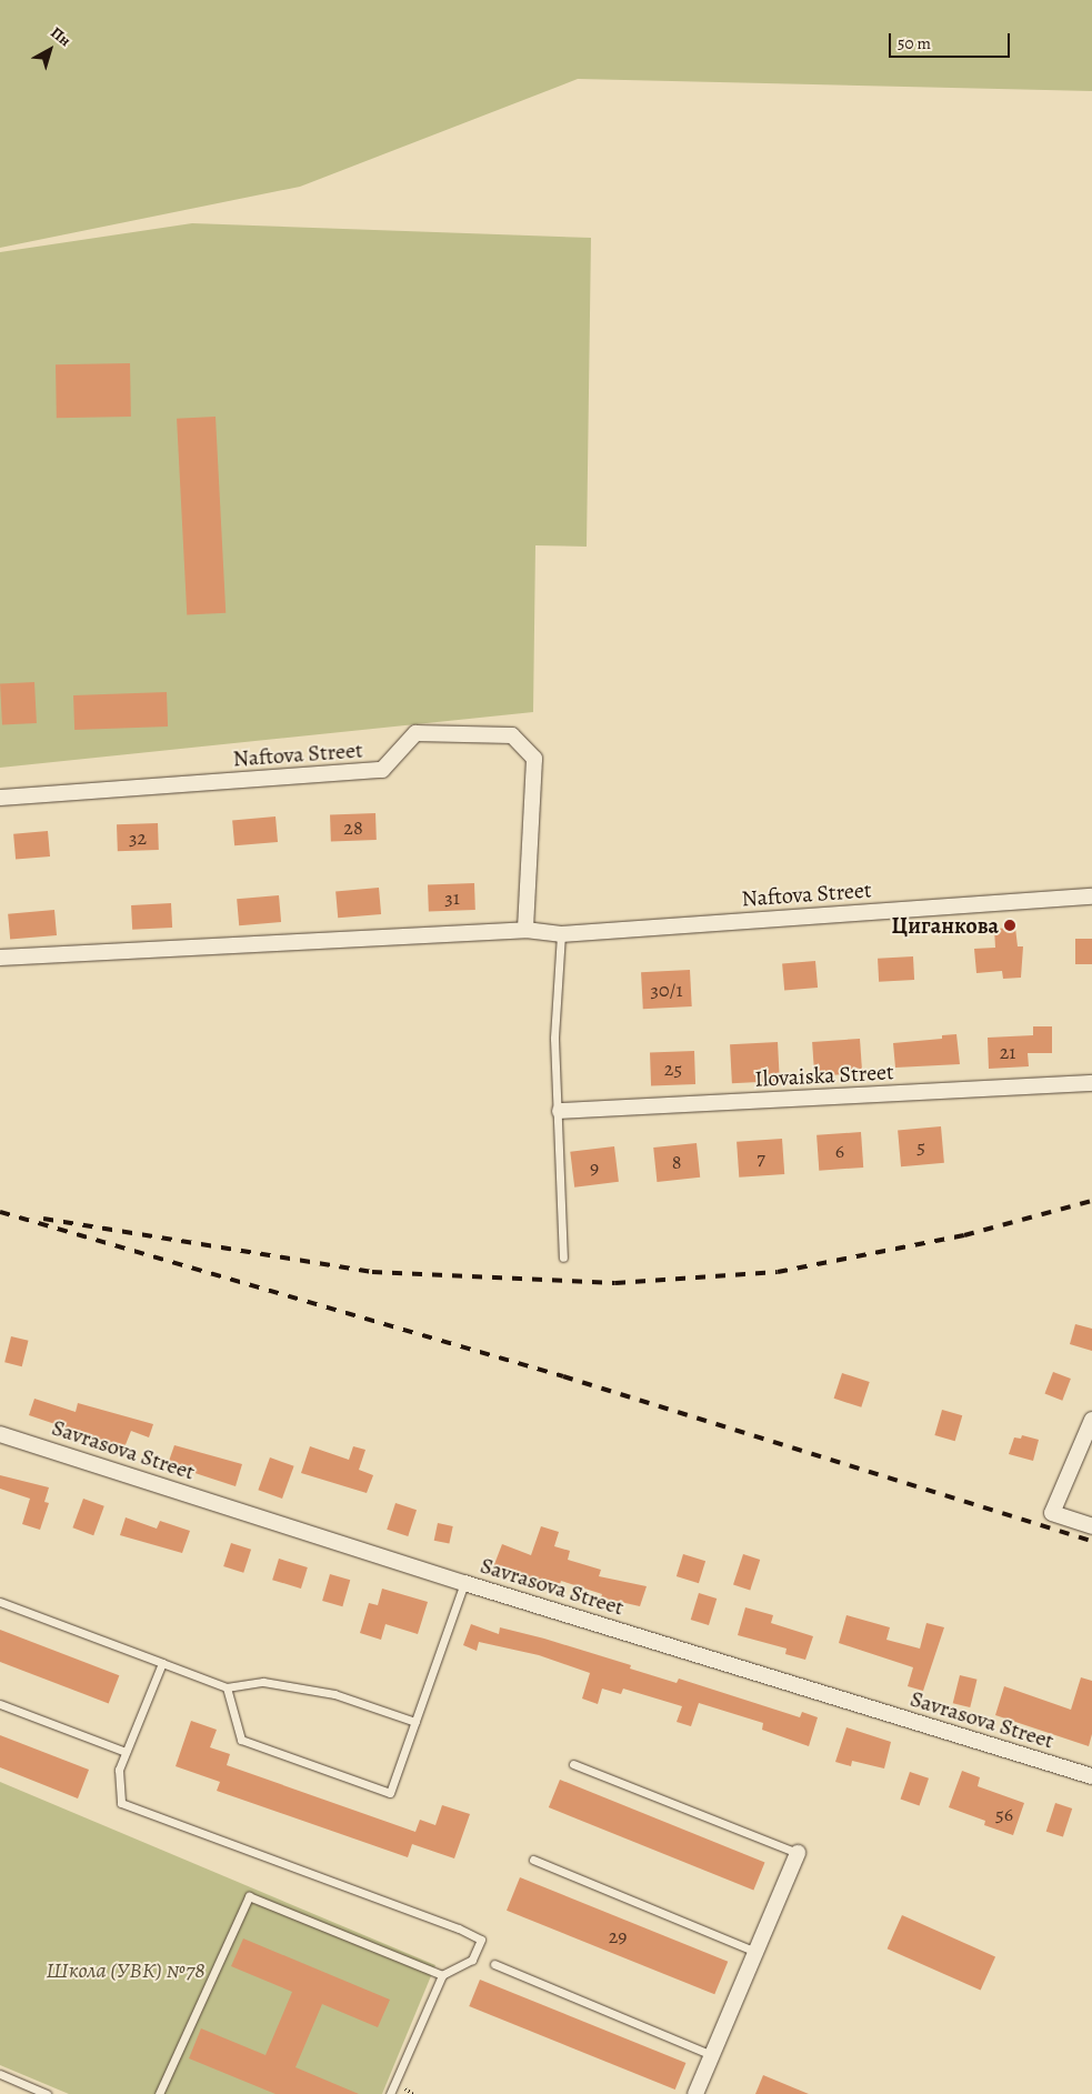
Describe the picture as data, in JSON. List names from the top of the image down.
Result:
{
  "streets": {
    "street": ["Naftova Street", "Ilovaiska Street", "Savrasova Street"]
  },
  "parks": ["Школа (УВК) №78"],
  "places": ["Циганкова"],
  "house_numbers": [
    "28",
    "32",
    "31",
    "30/1",
    "21",
    "25",
    "5",
    "6",
    "7",
    "8",
    "9",
    "56",
    "29"
  ],
  "scale_bar": "50 m",
  "north": "top right"
}
